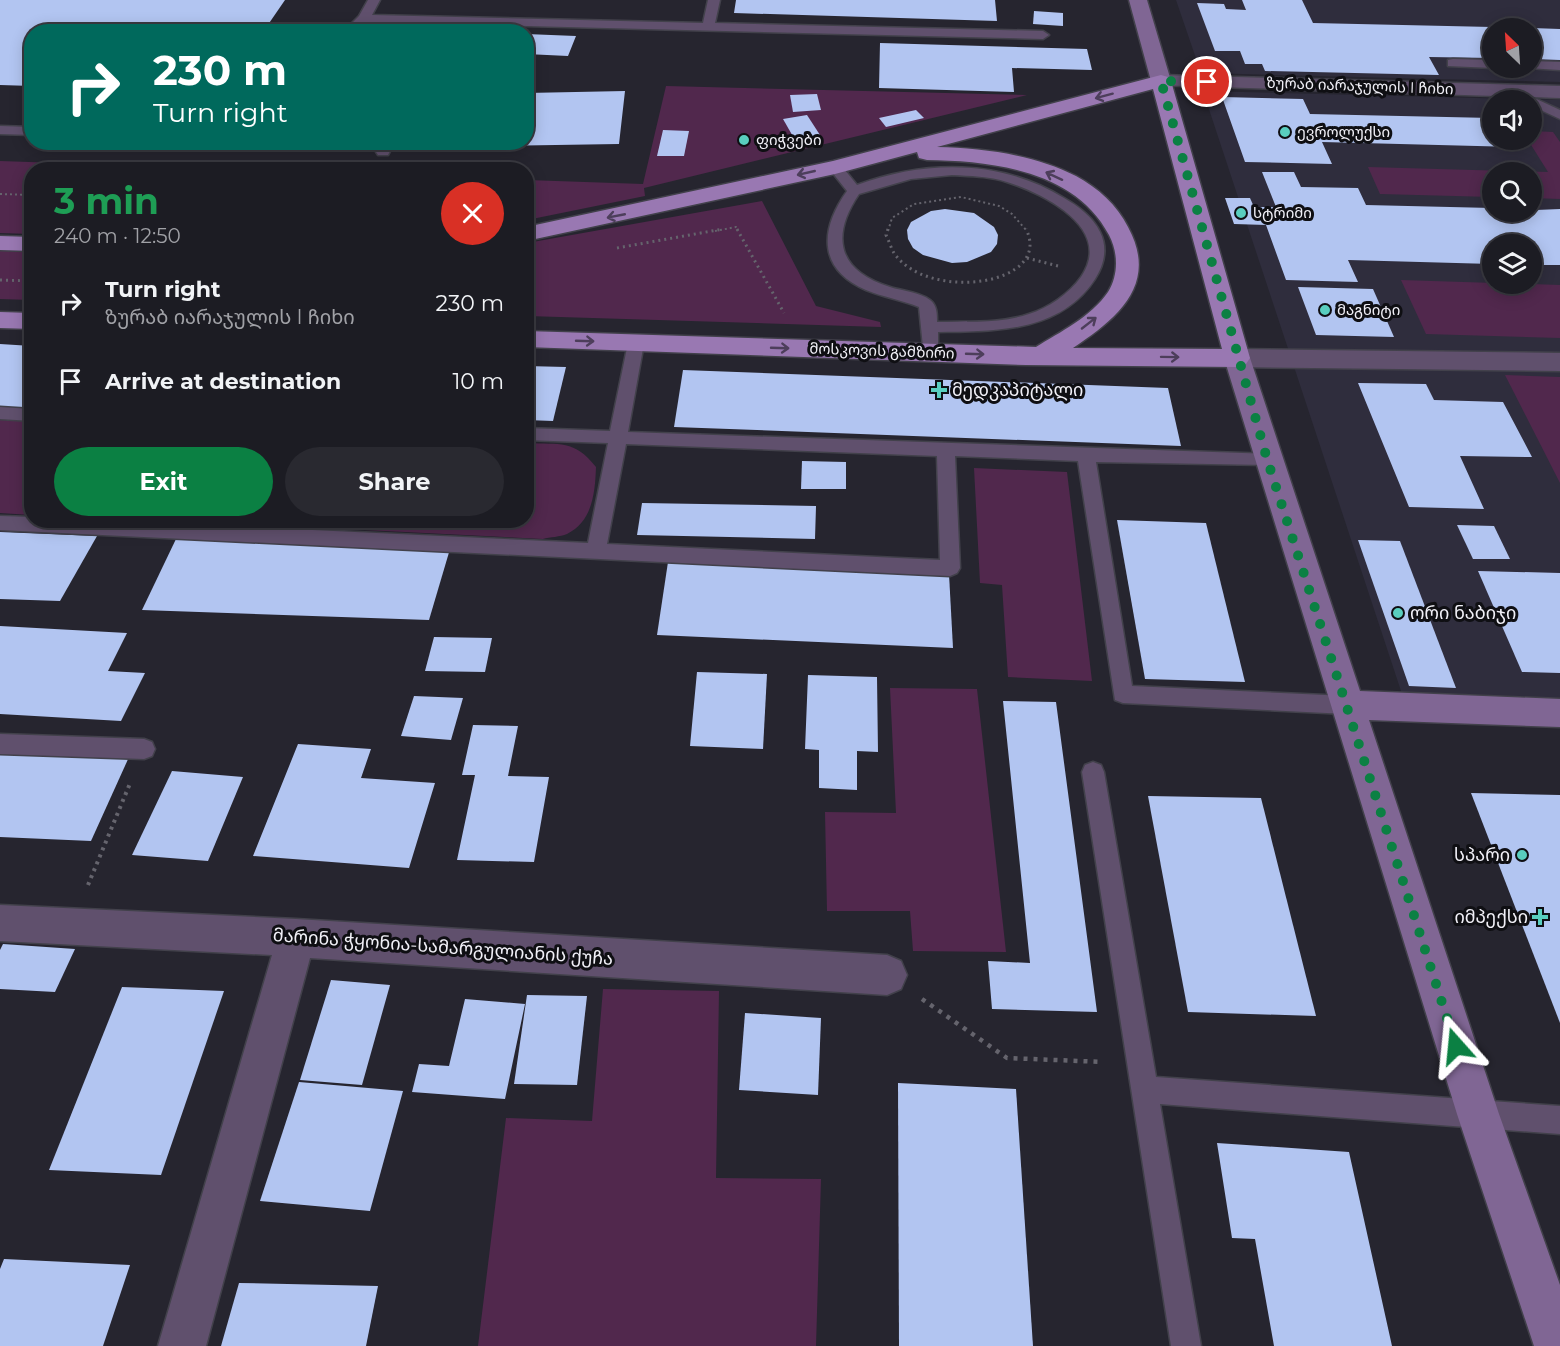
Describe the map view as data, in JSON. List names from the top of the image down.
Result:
{
  "streets": {
    "main road": ["მოსკოვის გამზირი"],
    "street": ["ზურაბ იარაჯულის I ჩიხი", "მარინა ჭყონია-სამარგულიანის ქუჩა"]
  },
  "places": {
    "other": [
      "ევროლუქსი",
      "ფიჭვები",
      "სტრიმი",
      "მაგნიტი",
      "ორი ნაბიჯი",
      "სპარი"
    ],
    "health": ["მედკაპიტალი", "იმპექსი"]
  },
  "north": "top left",
  "page": {
    "turn": ["230 m", "Turn right"],
    "heading": ["3 min", "240 m · 12:50"],
    "list": [
      {
        "name": "Turn right",
        "note": "ზურაბ იარაჯულის I ჩიხი",
        "value": "230 m"
      },
      {
        "name": "Arrive at destination",
        "value": "10 m"
      }
    ],
    "buttons": ["Exit", "Share"]
  }
}
